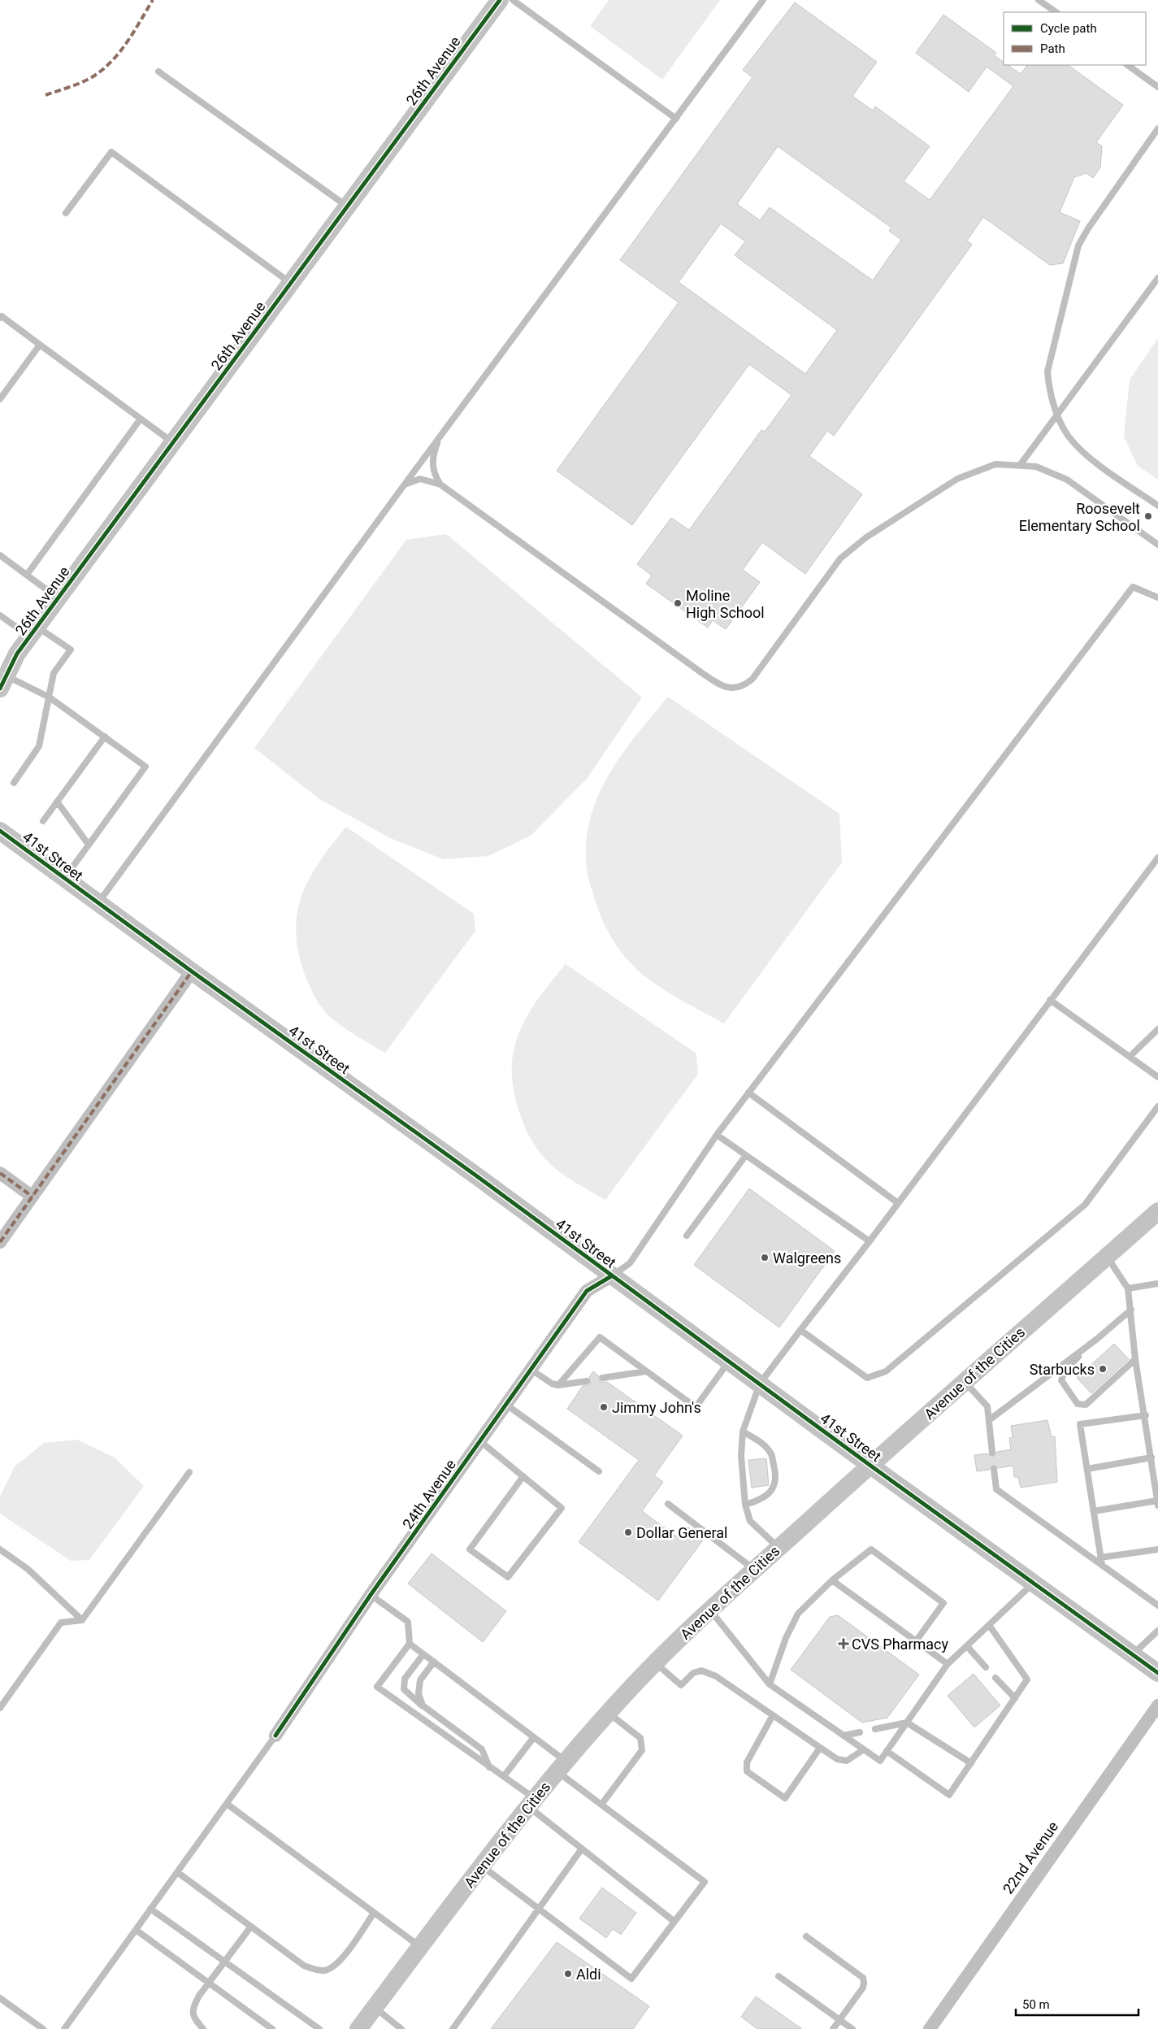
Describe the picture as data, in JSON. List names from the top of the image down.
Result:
{
  "streets": {
    "street": [
      "26th Avenue",
      "41st Street",
      "Avenue of the Cities",
      "24th Avenue",
      "22nd Avenue"
    ]
  },
  "crossings": [
    ["41st Street", "Avenue of the Cities"],
    ["41st Street", "24th Avenue"]
  ],
  "places": {
    "other": [
      "Roosevelt Elementary School",
      "Moline High School",
      "Walgreens",
      "Starbucks",
      "Jimmy John's",
      "Dollar General",
      "Aldi"
    ],
    "health": ["CVS Pharmacy"]
  },
  "legend": ["Cycle path", "Path"],
  "scale_bar": "50 m"
}
